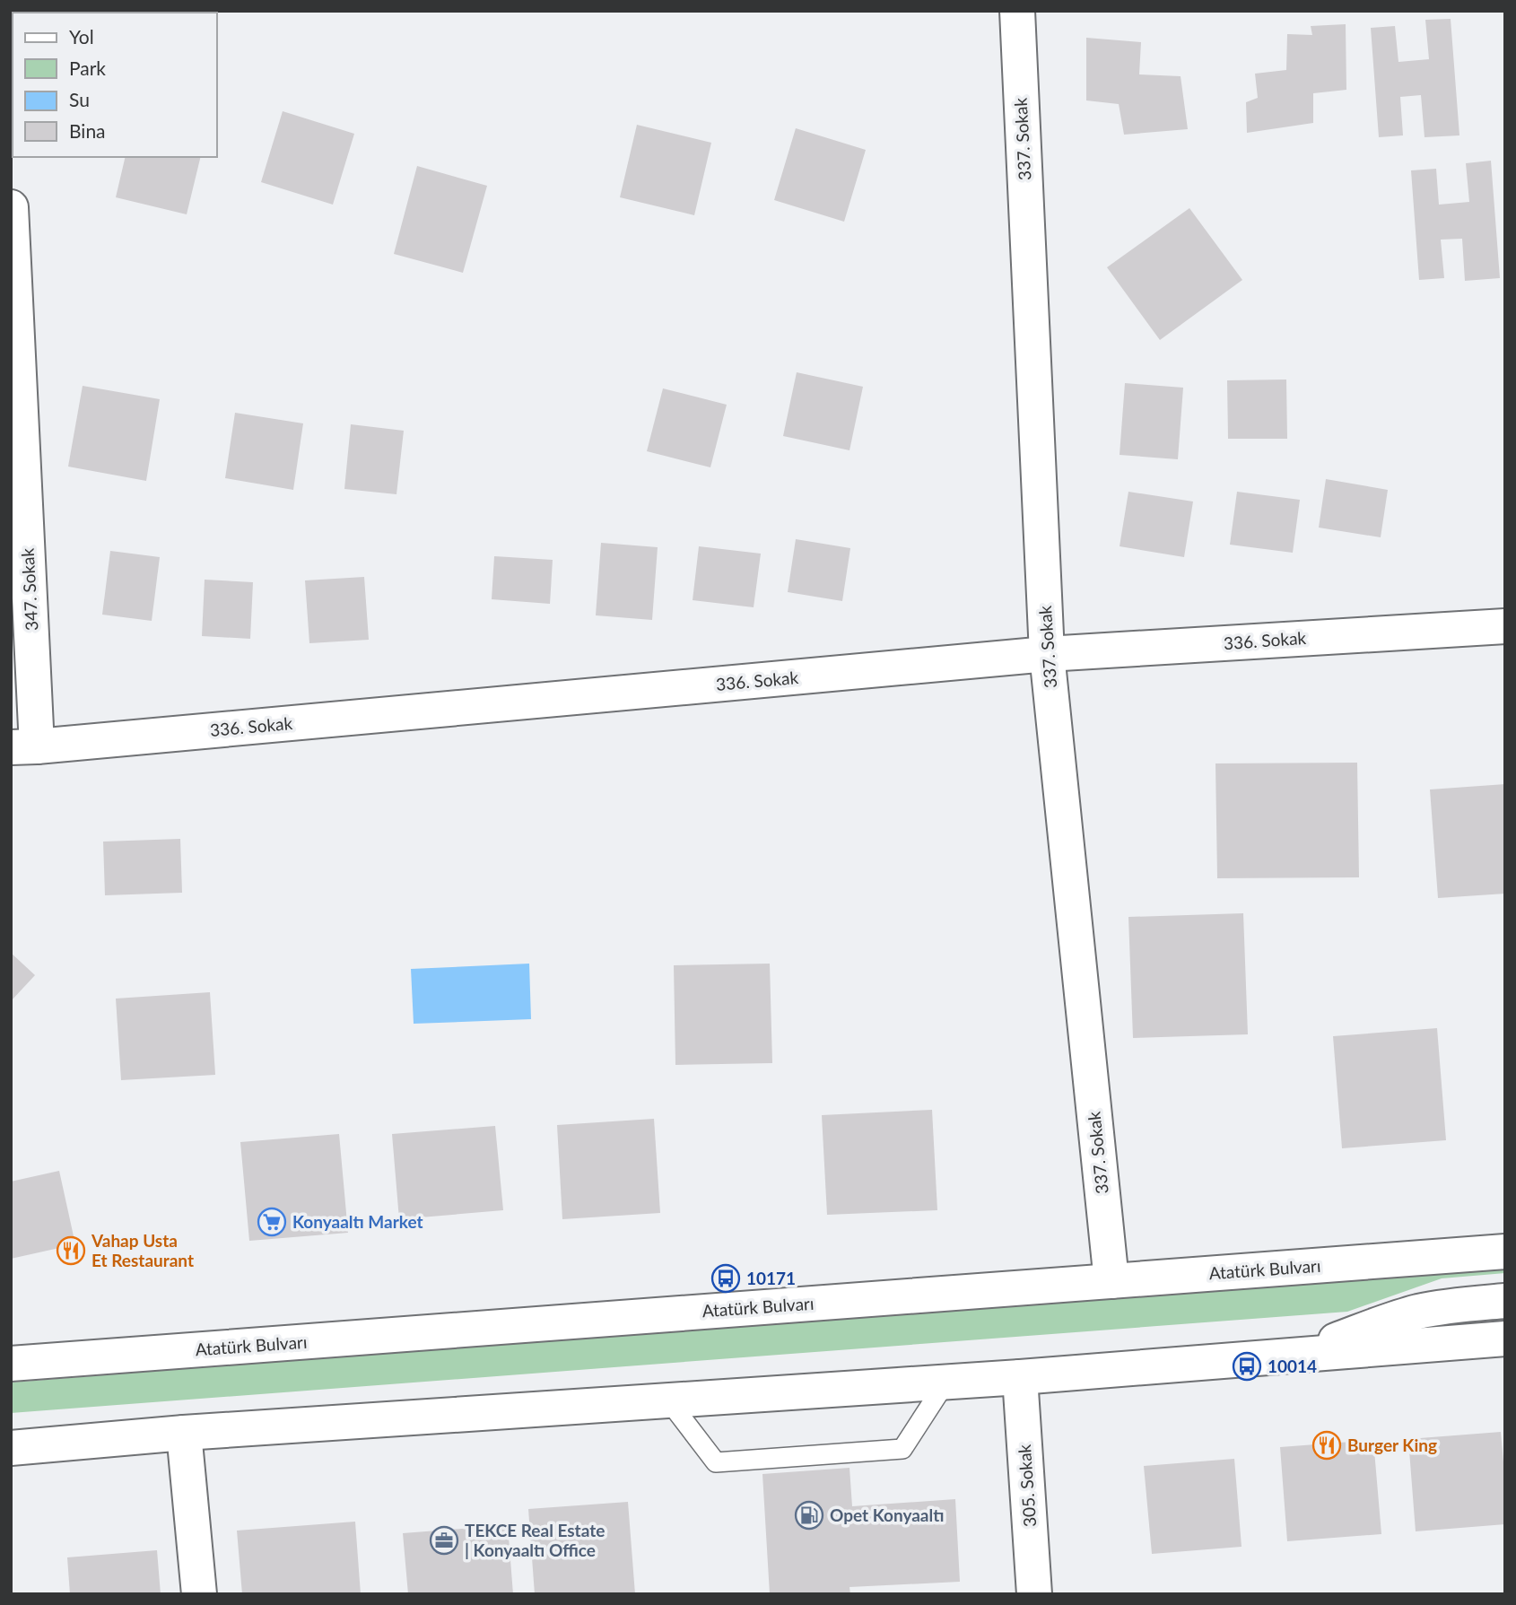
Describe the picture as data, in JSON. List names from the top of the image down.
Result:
{
  "streets": {
    "street": [
      "337. Sokak",
      "347. Sokak",
      "336. Sokak",
      "Atatürk Bulvarı",
      "305. Sokak"
    ]
  },
  "crossings": [
    ["337. Sokak", "336. Sokak"],
    ["337. Sokak", "Atatürk Bulvarı"],
    ["347. Sokak", "336. Sokak"]
  ],
  "places": {
    "supermarket": ["Konyaaltı Market"],
    "restaurant": ["Vahap Usta Et Restaurant", "Burger King"],
    "bus stop": ["10171", "10014"],
    "fuel station": ["Opet Konyaaltı"],
    "office": ["TEKCE Real Estate | Konyaaltı Office"]
  },
  "legend": [
    "Yol",
    "Park",
    "Su",
    "Bina"
  ]
}
